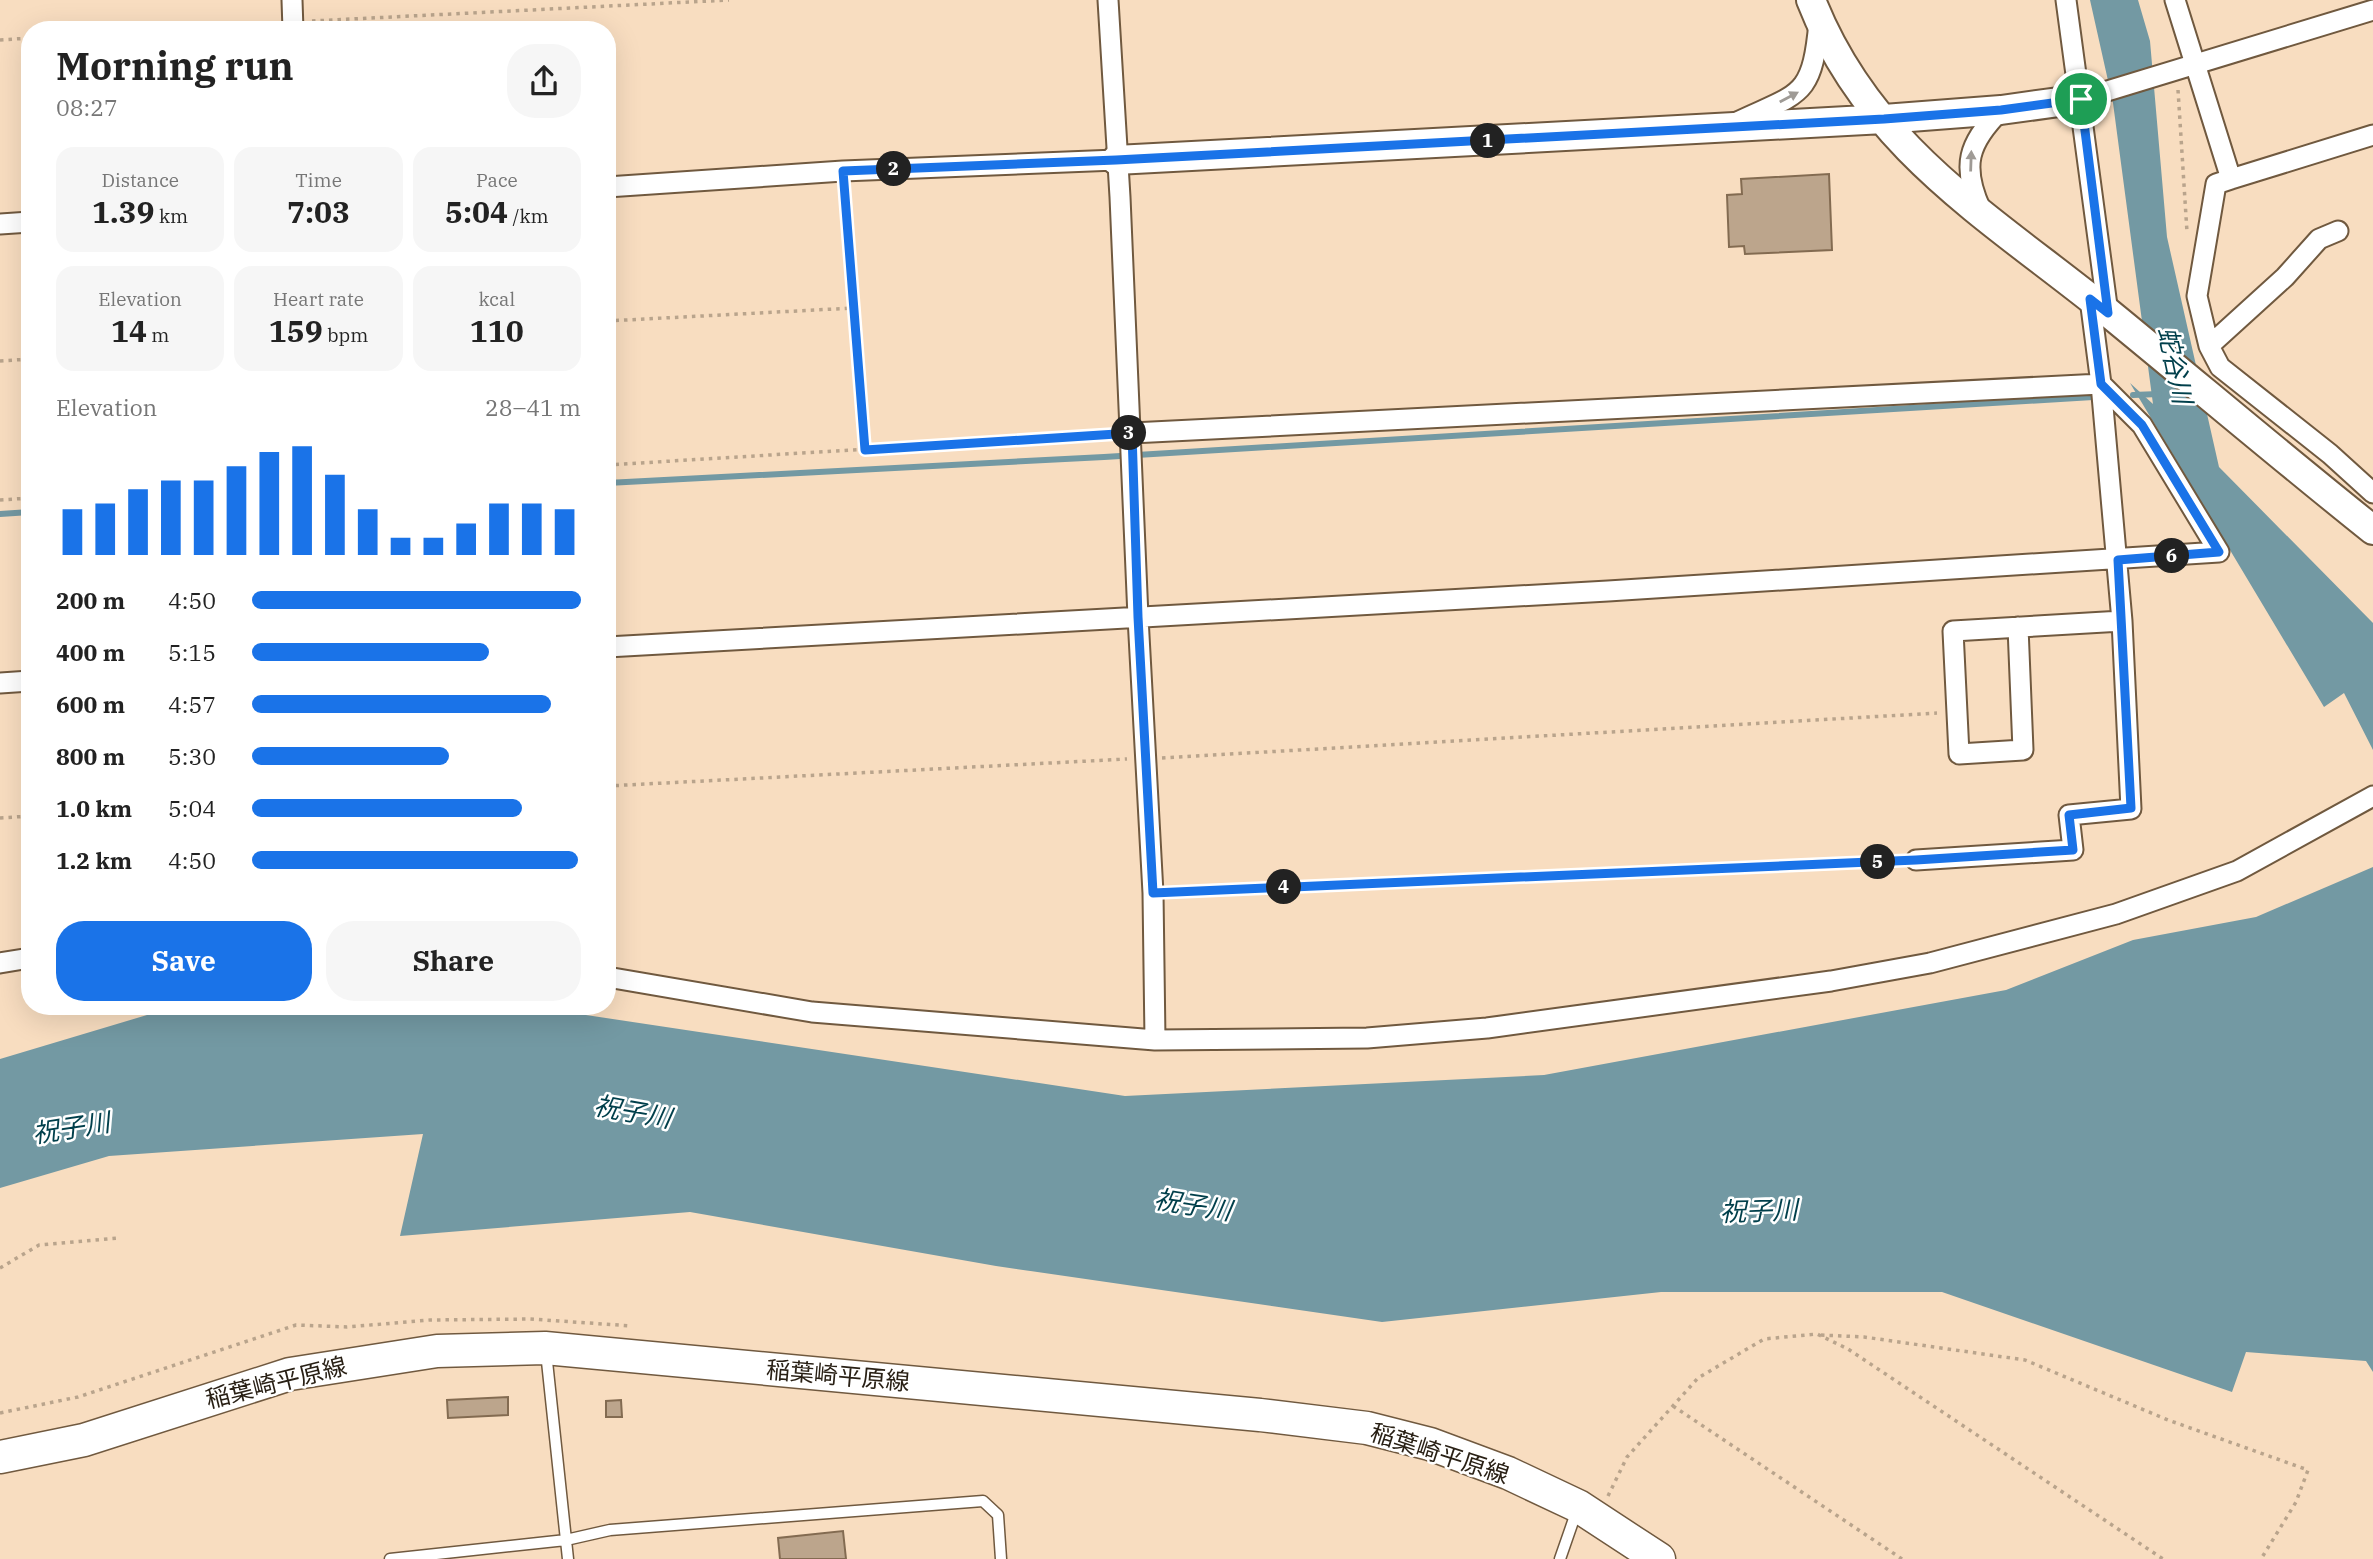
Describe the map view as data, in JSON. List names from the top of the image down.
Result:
{
  "streets": {
    "main road": ["稲葉崎平原線"]
  },
  "water": ["蛇谷川", "祝子川"],
  "page": {
    "heading": ["Morning run", "08:27"],
    "pins": [
      "1",
      "2",
      "3",
      "6",
      "5",
      "4"
    ],
    "stats": [
      ["Distance", "1.39 km"],
      ["Time", "7:03"],
      ["Pace", "5:04 /km"],
      ["Elevation", "14 m"],
      ["Heart rate", "159 bpm"],
      ["kcal", "110"]
    ],
    "chart": ["Elevation", "28–41 m"],
    "list": [
      {
        "name": "200 m",
        "note": "4:50"
      },
      {
        "name": "400 m",
        "note": "5:15"
      },
      {
        "name": "600 m",
        "note": "4:57"
      },
      {
        "name": "800 m",
        "note": "5:30"
      },
      {
        "name": "1.0 km",
        "note": "5:04"
      },
      {
        "name": "1.2 km",
        "note": "4:50"
      }
    ],
    "buttons": ["Save", "Share"]
  }
}
